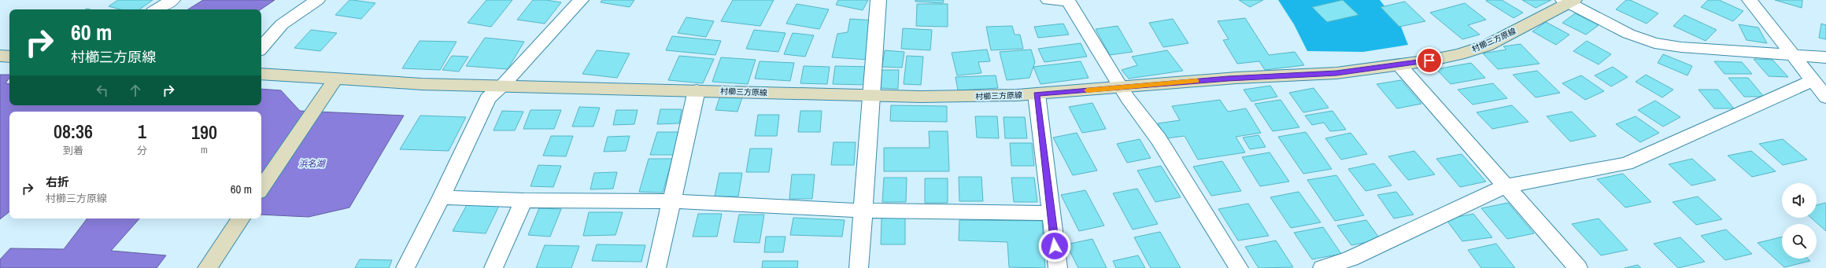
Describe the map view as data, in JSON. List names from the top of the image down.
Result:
{
  "streets": {
    "main road": ["村櫛三方原線"]
  },
  "water": ["浜名湖"],
  "page": {
    "turn": ["60 m", "村櫛三方原線"],
    "eta": [
      "08:36",
      "到着",
      "1",
      "分",
      "190",
      "m"
    ],
    "list": [
      {
        "name": "右折",
        "note": "村櫛三方原線",
        "value": "60 m"
      }
    ]
  }
}
